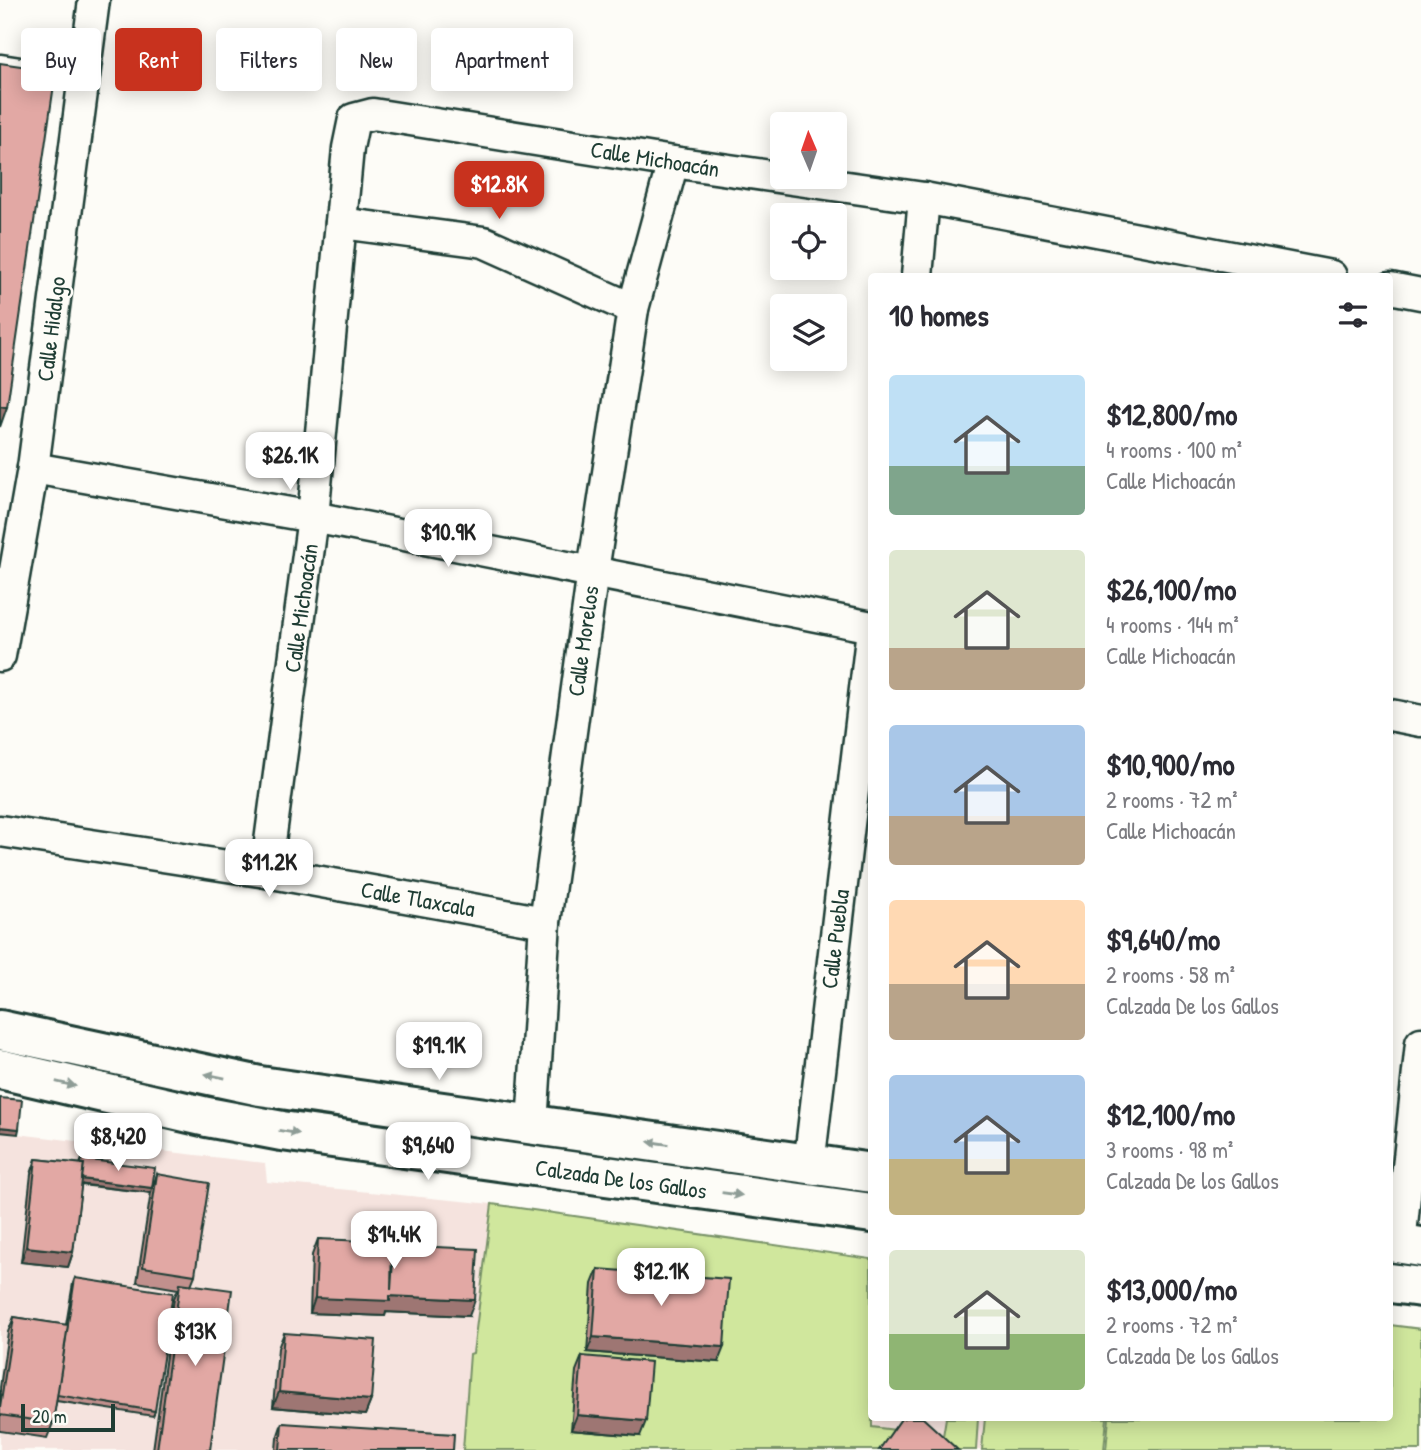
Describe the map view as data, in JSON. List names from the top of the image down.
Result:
{
  "streets": {
    "main road": ["Calzada De los Gallos"],
    "street": [
      "Calle Michoacán",
      "Calle Hidalgo",
      "Calle Morelos",
      "Calle Tlaxcala",
      "Calle Puebla"
    ]
  },
  "crossings": [
    ["Calle Michoacán", "Calle Morelos"],
    ["Calle Michoacán", "Calle Tlaxcala"],
    ["Calle Morelos", "Calle Tlaxcala"],
    ["Calle Morelos", "Calzada De los Gallos"],
    ["Calle Puebla", "Calzada De los Gallos"]
  ],
  "scale_bar": "20 m",
  "north": "top",
  "page": {
    "chip": [
      "Buy",
      "Rent",
      "Filters",
      "New",
      "Apartment"
    ],
    "price": [
      "$12.8K",
      "$26.1K",
      "$10.9K",
      "$11.2K",
      "$19.1K",
      "$8,420",
      "$9,640",
      "$14.4K",
      "$12.1K",
      "$13K"
    ],
    "heading": "10 homes",
    "list": [
      {
        "name": "$12,800/mo",
        "note": "4 rooms · 100 m² · Calle Michoacán"
      },
      {
        "name": "$26,100/mo",
        "note": "4 rooms · 144 m² · Calle Michoacán"
      },
      {
        "name": "$10,900/mo",
        "note": "2 rooms · 72 m² · Calle Michoacán"
      },
      {
        "name": "$9,640/mo",
        "note": "2 rooms · 58 m² · Calzada De los Gallos"
      },
      {
        "name": "$12,100/mo",
        "note": "3 rooms · 98 m² · Calzada De los Gallos"
      },
      {
        "name": "$13,000/mo",
        "note": "2 rooms · 72 m² · Calzada De los Gallos"
      }
    ],
    "scale": "20 m"
  }
}
